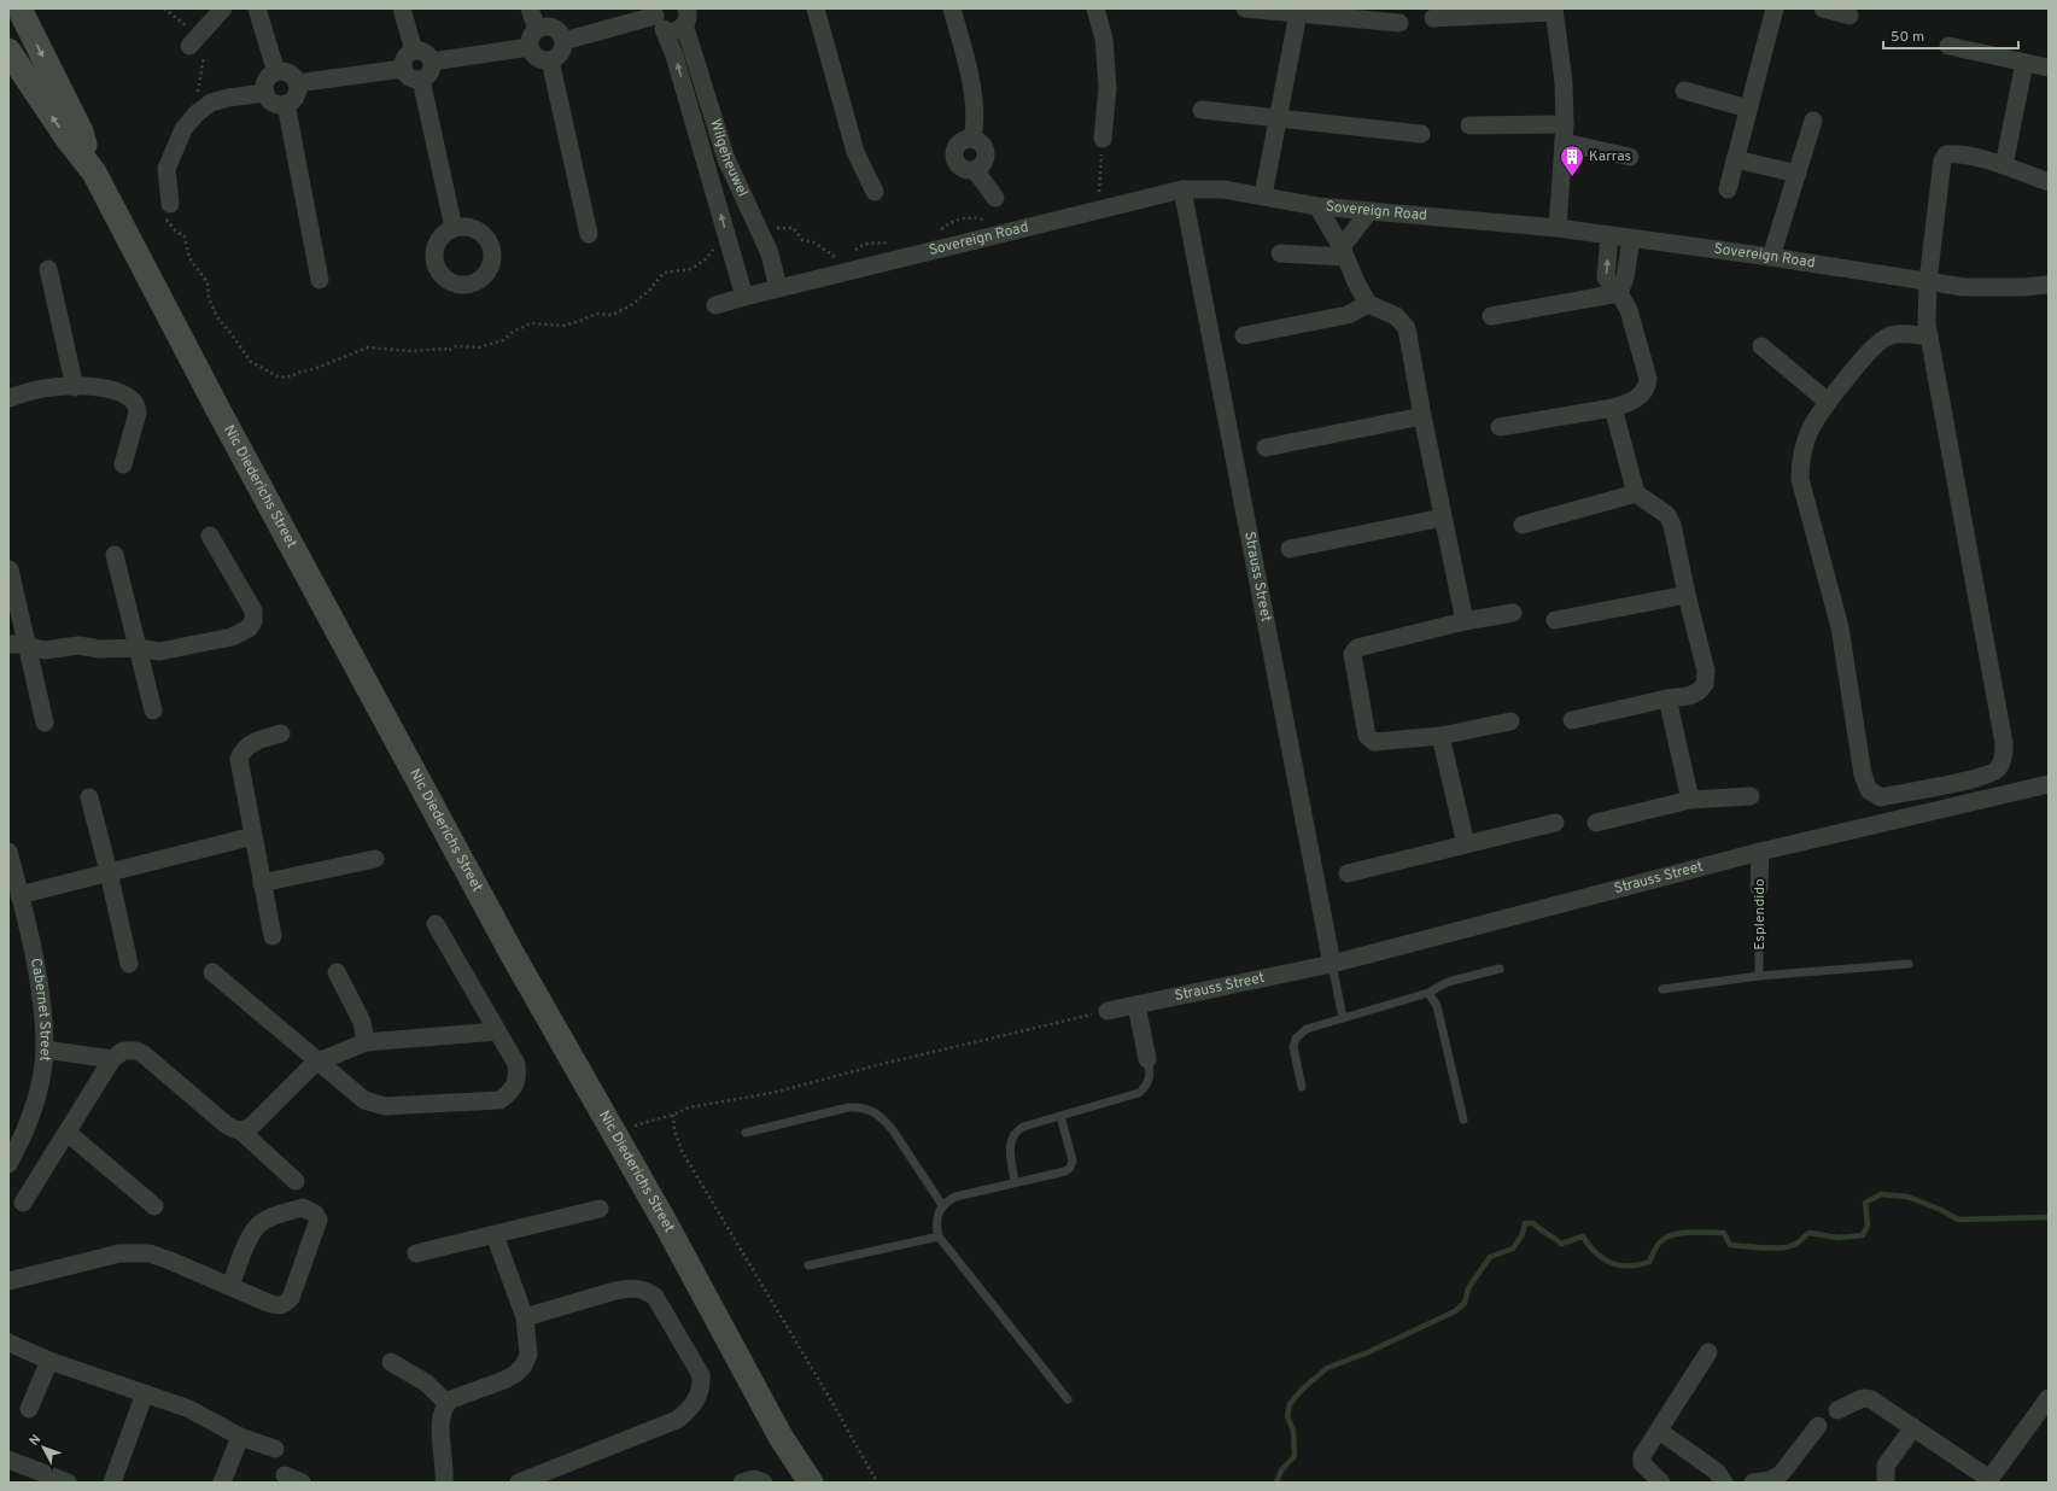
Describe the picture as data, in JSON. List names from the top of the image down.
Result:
{
  "streets": {
    "street": [
      "Wilgeheuwel",
      "Sovereign Road",
      "Nic Diederichs Street",
      "Strauss Street",
      "Esplendido",
      "Cabernet Street"
    ]
  },
  "crossings": [
    ["Wilgeheuwel", "Sovereign Road"],
    ["Sovereign Road", "Strauss Street"],
    ["Strauss Street", "Esplendido"]
  ],
  "places": {
    "building": ["Karras"]
  },
  "scale_bar": "50 m",
  "north": "top left"
}
